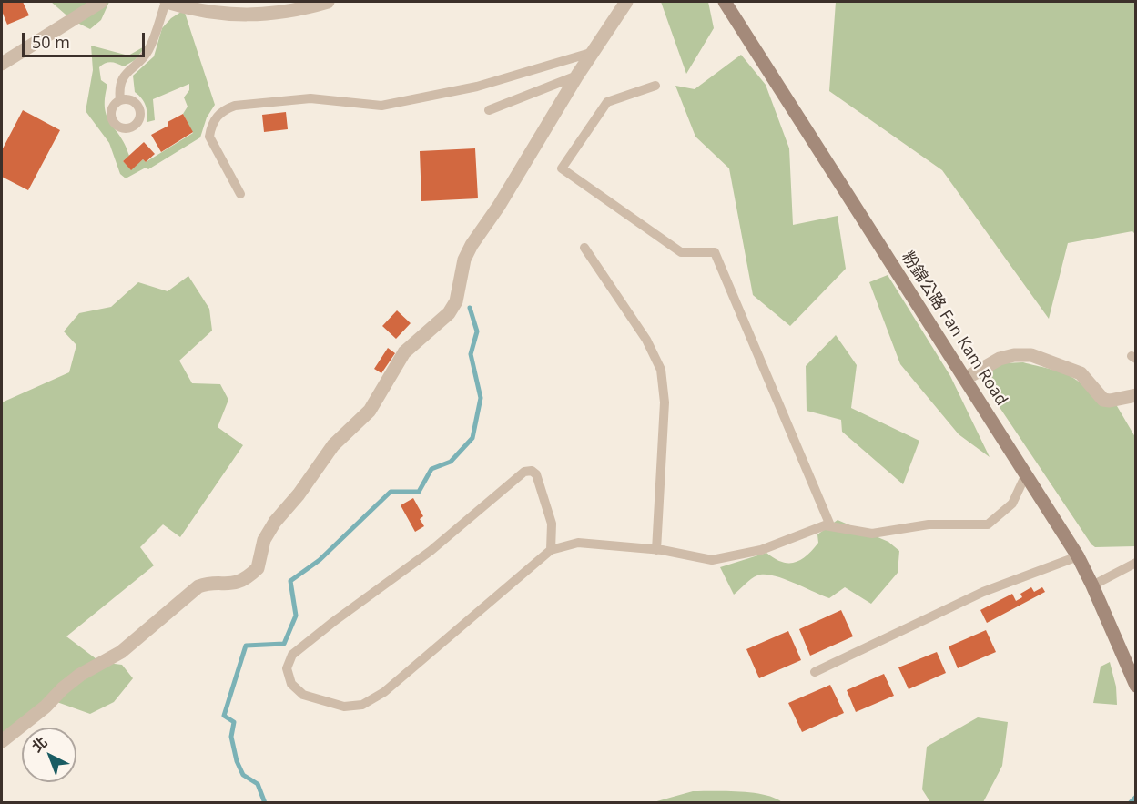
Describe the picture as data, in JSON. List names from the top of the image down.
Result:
{
  "streets": {
    "main road": ["粉錦公路 Fan Kam Road"]
  },
  "scale_bar": "50 m",
  "north": "top left"
}
